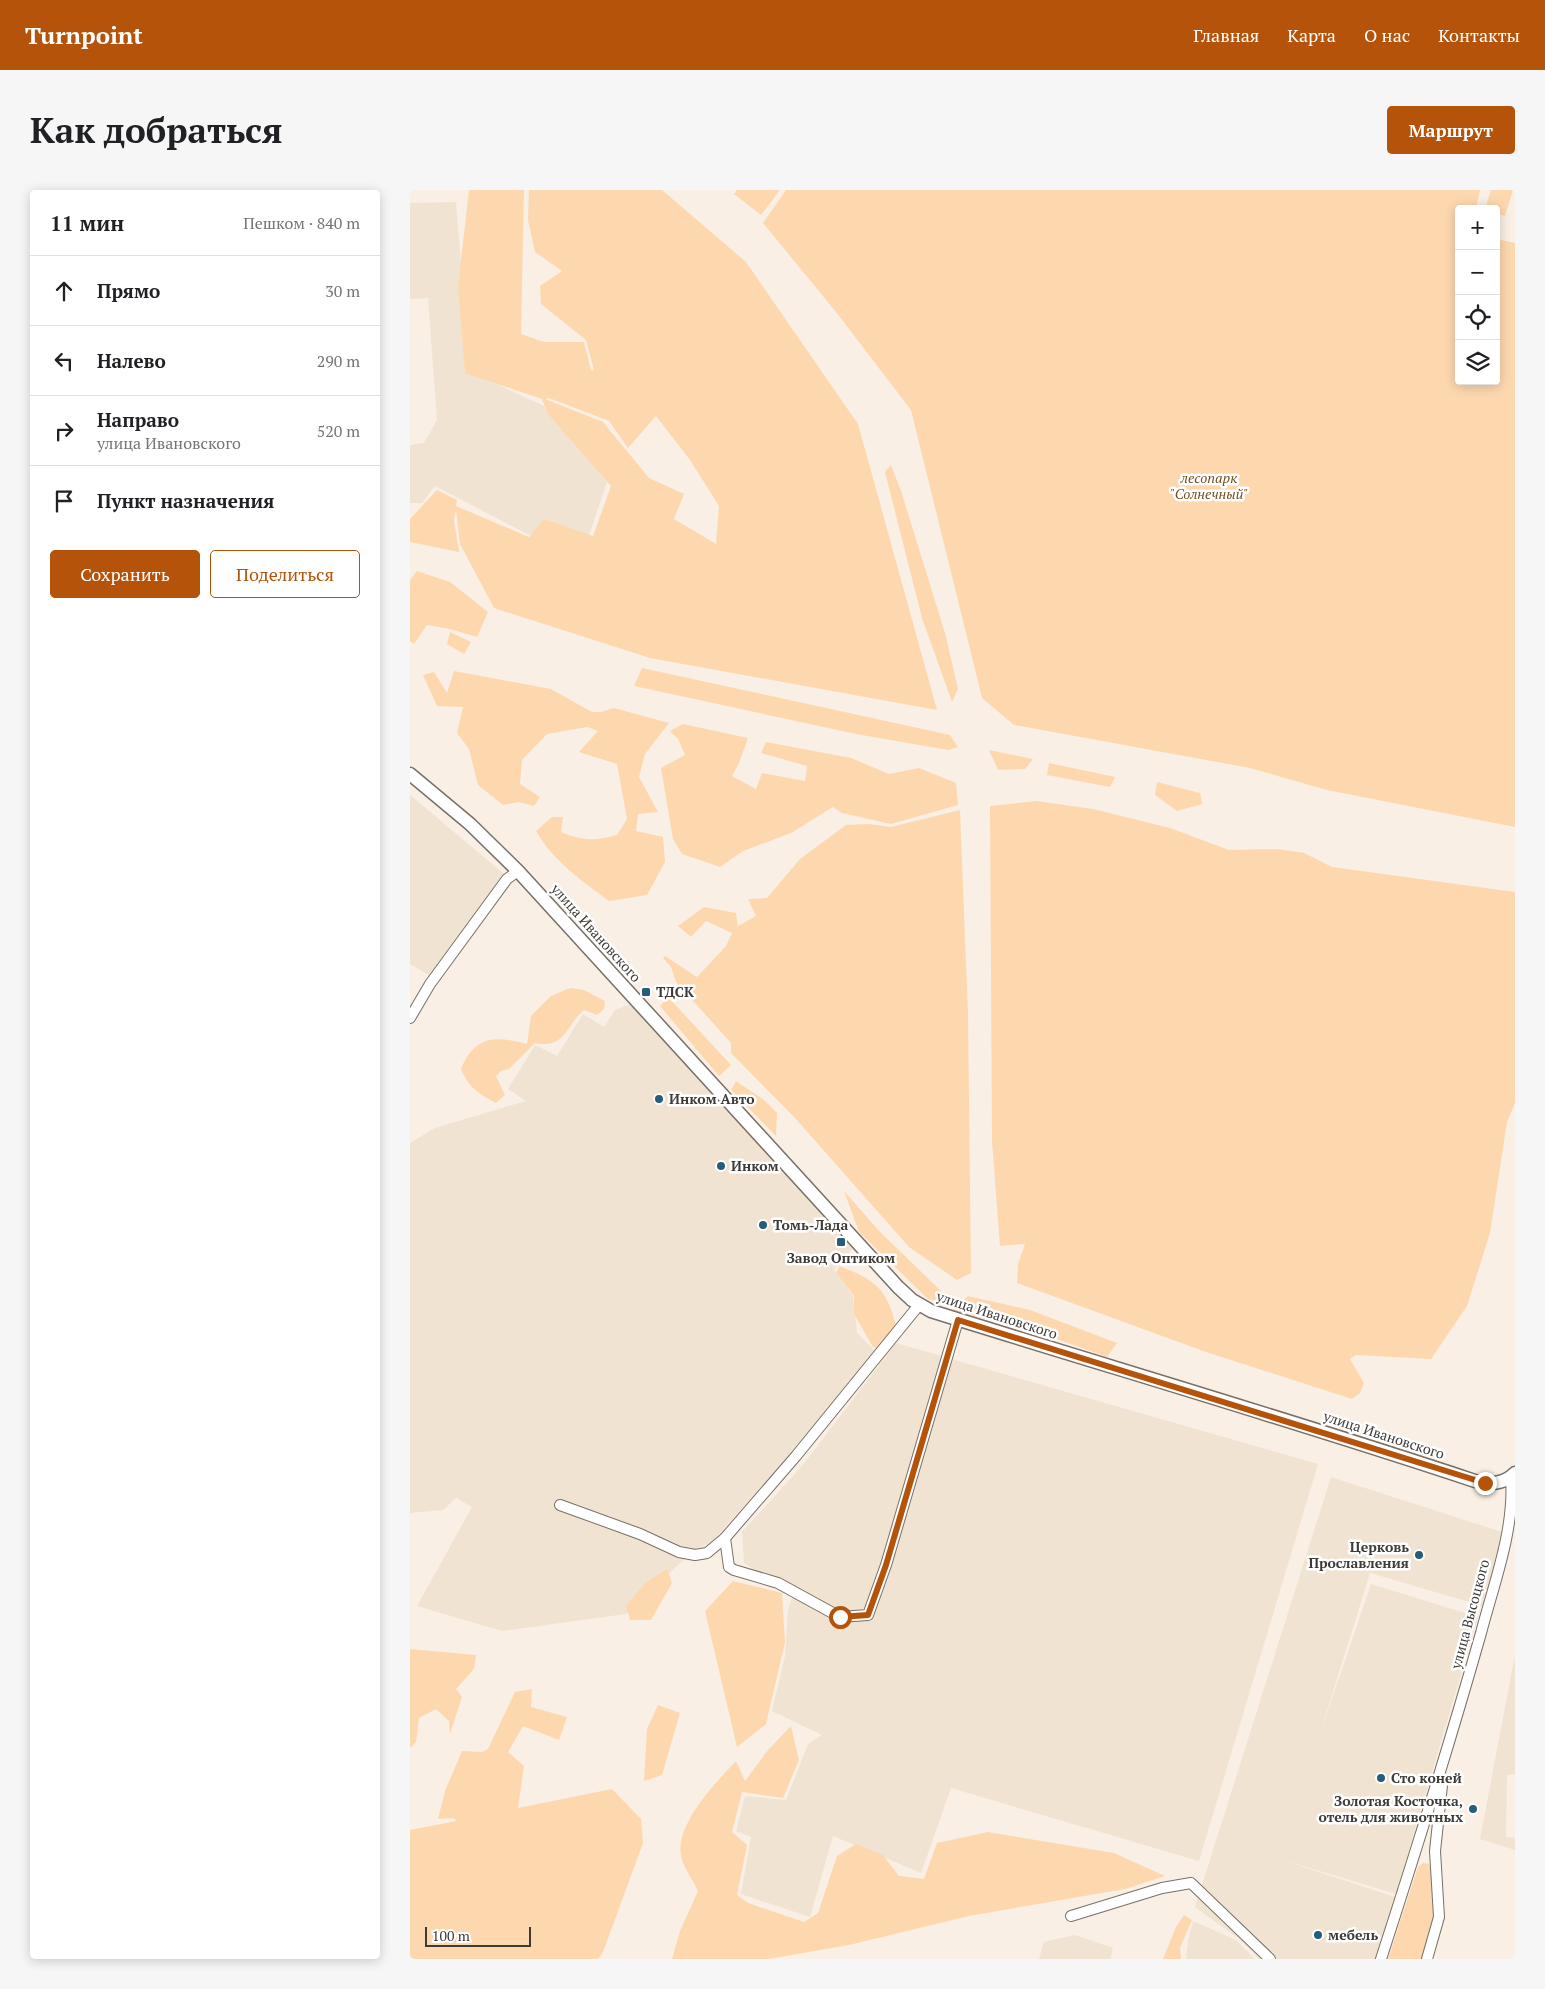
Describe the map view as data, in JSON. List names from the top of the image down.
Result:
{
  "streets": {
    "main road": ["улица Ивановского"],
    "street": ["улица Высоцкого"]
  },
  "crossings": [
    ["улица Ивановского", "улица Высоцкого"]
  ],
  "parks": ["лесопарк \"Солнечный\""],
  "places": {
    "transit": ["ТДСК", "Завод Оптиком"],
    "other": [
      "Инком Авто",
      "Инком",
      "Томь-Лада",
      "Церковь Прославления",
      "Сто коней",
      "Золотая Косточка, отель для животных",
      "мебель"
    ]
  },
  "scale_bar": "100 m",
  "page": {
    "header": "Turnpoint",
    "nav": [
      "Главная",
      "Карта",
      "О нас",
      "Контакты"
    ],
    "buttons": [
      "Маршрут",
      ["Сохранить", "Поделиться"]
    ],
    "title": "Как добраться",
    "heading": ["11 мин", "Пешком · 840 m"],
    "map_buttons": ["+", "−"],
    "list": [
      ["Прямо", "30 m"],
      ["Налево", "290 m"],
      ["Направо", "улица Ивановского", "520 m"],
      "Пункт назначения"
    ],
    "scale": "100 m"
  }
}
